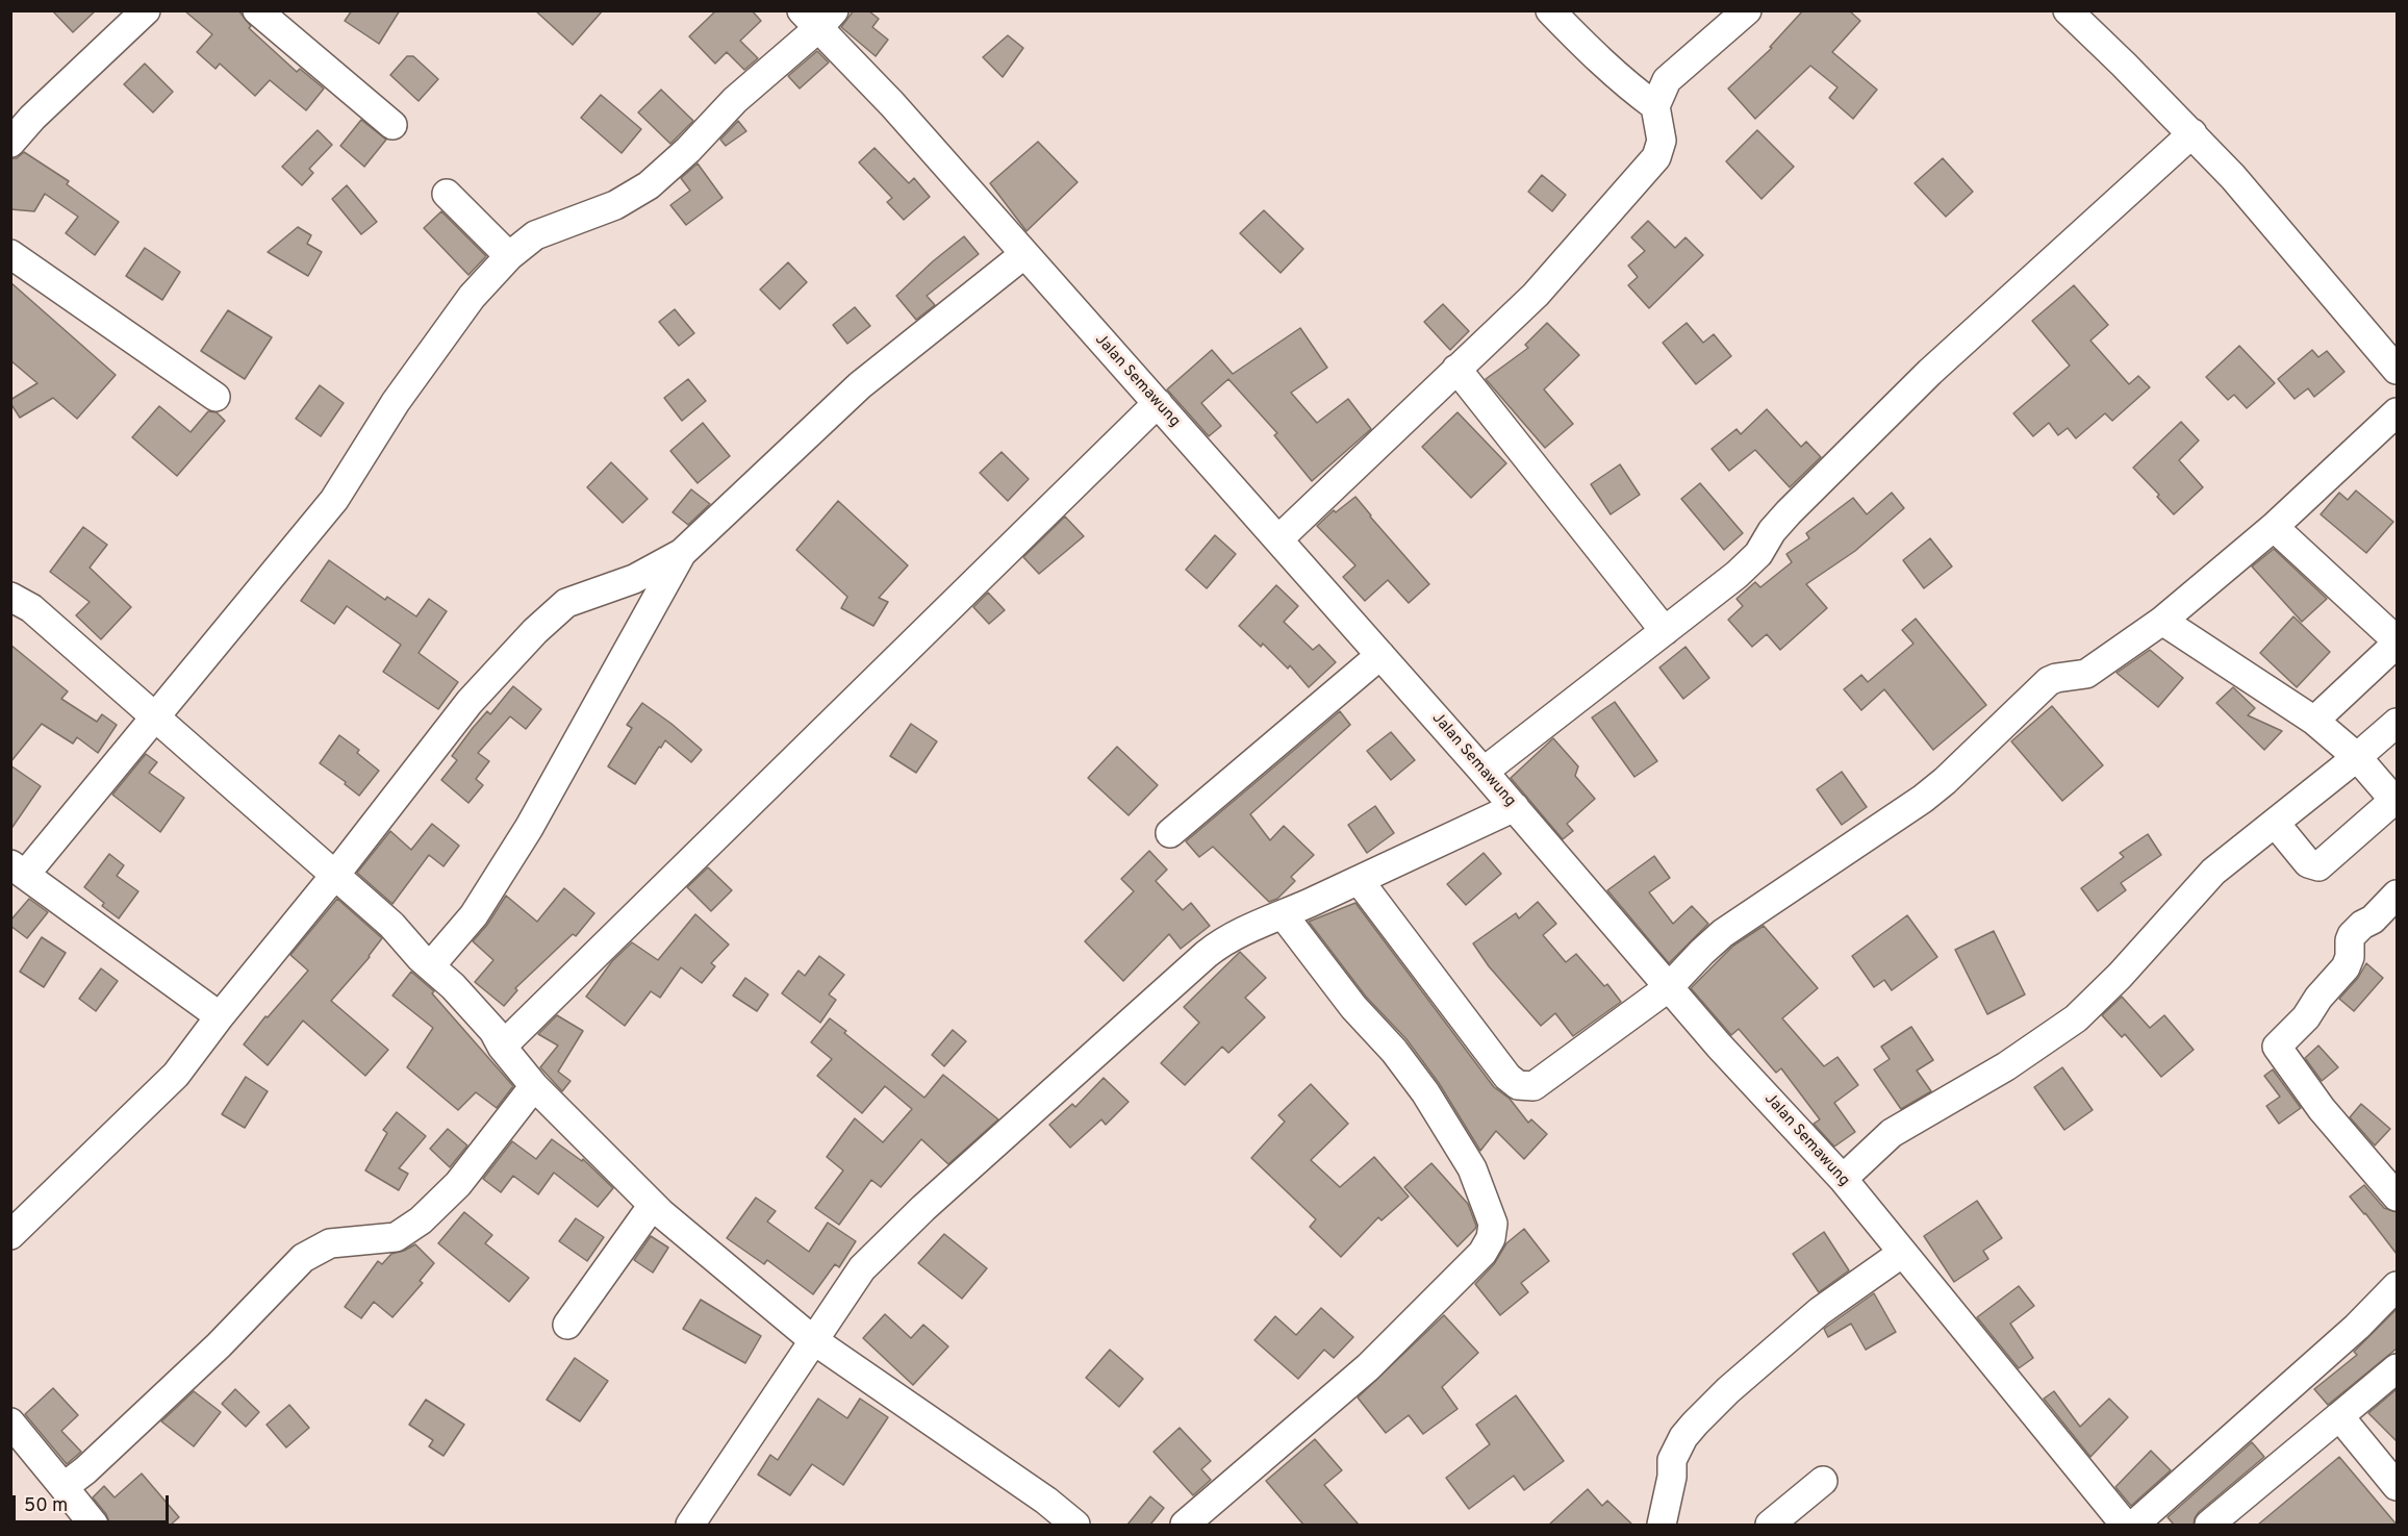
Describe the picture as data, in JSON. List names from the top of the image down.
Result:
{
  "streets": {
    "street": ["Jalan Semawung"]
  },
  "scale_bar": "50 m"
}
